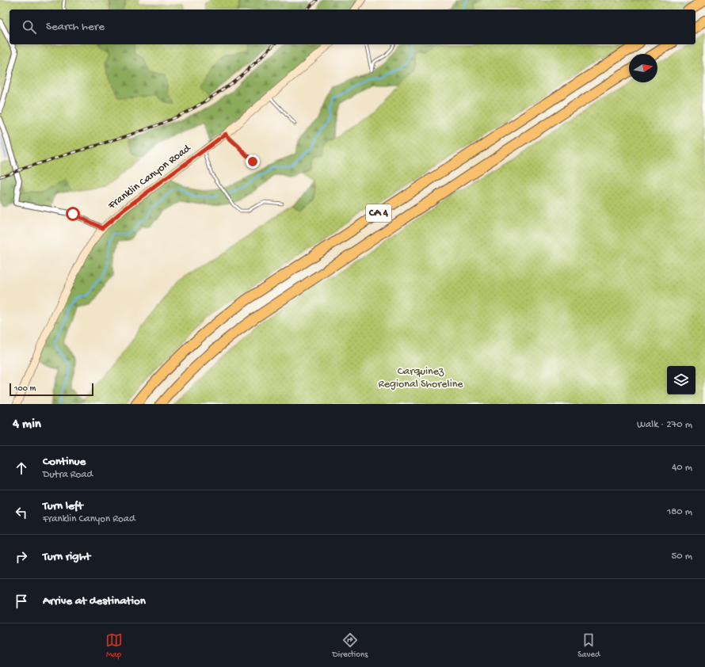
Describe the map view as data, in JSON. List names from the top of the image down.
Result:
{
  "streets": {
    "highway": ["CA 4"],
    "street": ["Franklin Canyon Road"]
  },
  "parks": ["Carquinez Regional Shoreline"],
  "scale_bar": "100 m",
  "north": "right",
  "page": {
    "search": "Search here",
    "scale": "100 m",
    "heading": ["4 min", "Walk · 270 m"],
    "list": [
      ["Continue", "Dutra Road", "40 m"],
      ["Turn left", "Franklin Canyon Road", "180 m"],
      ["Turn right", "50 m"],
      "Arrive at destination"
    ],
    "nav": ["Map", "Directions", "Saved"]
  }
}
